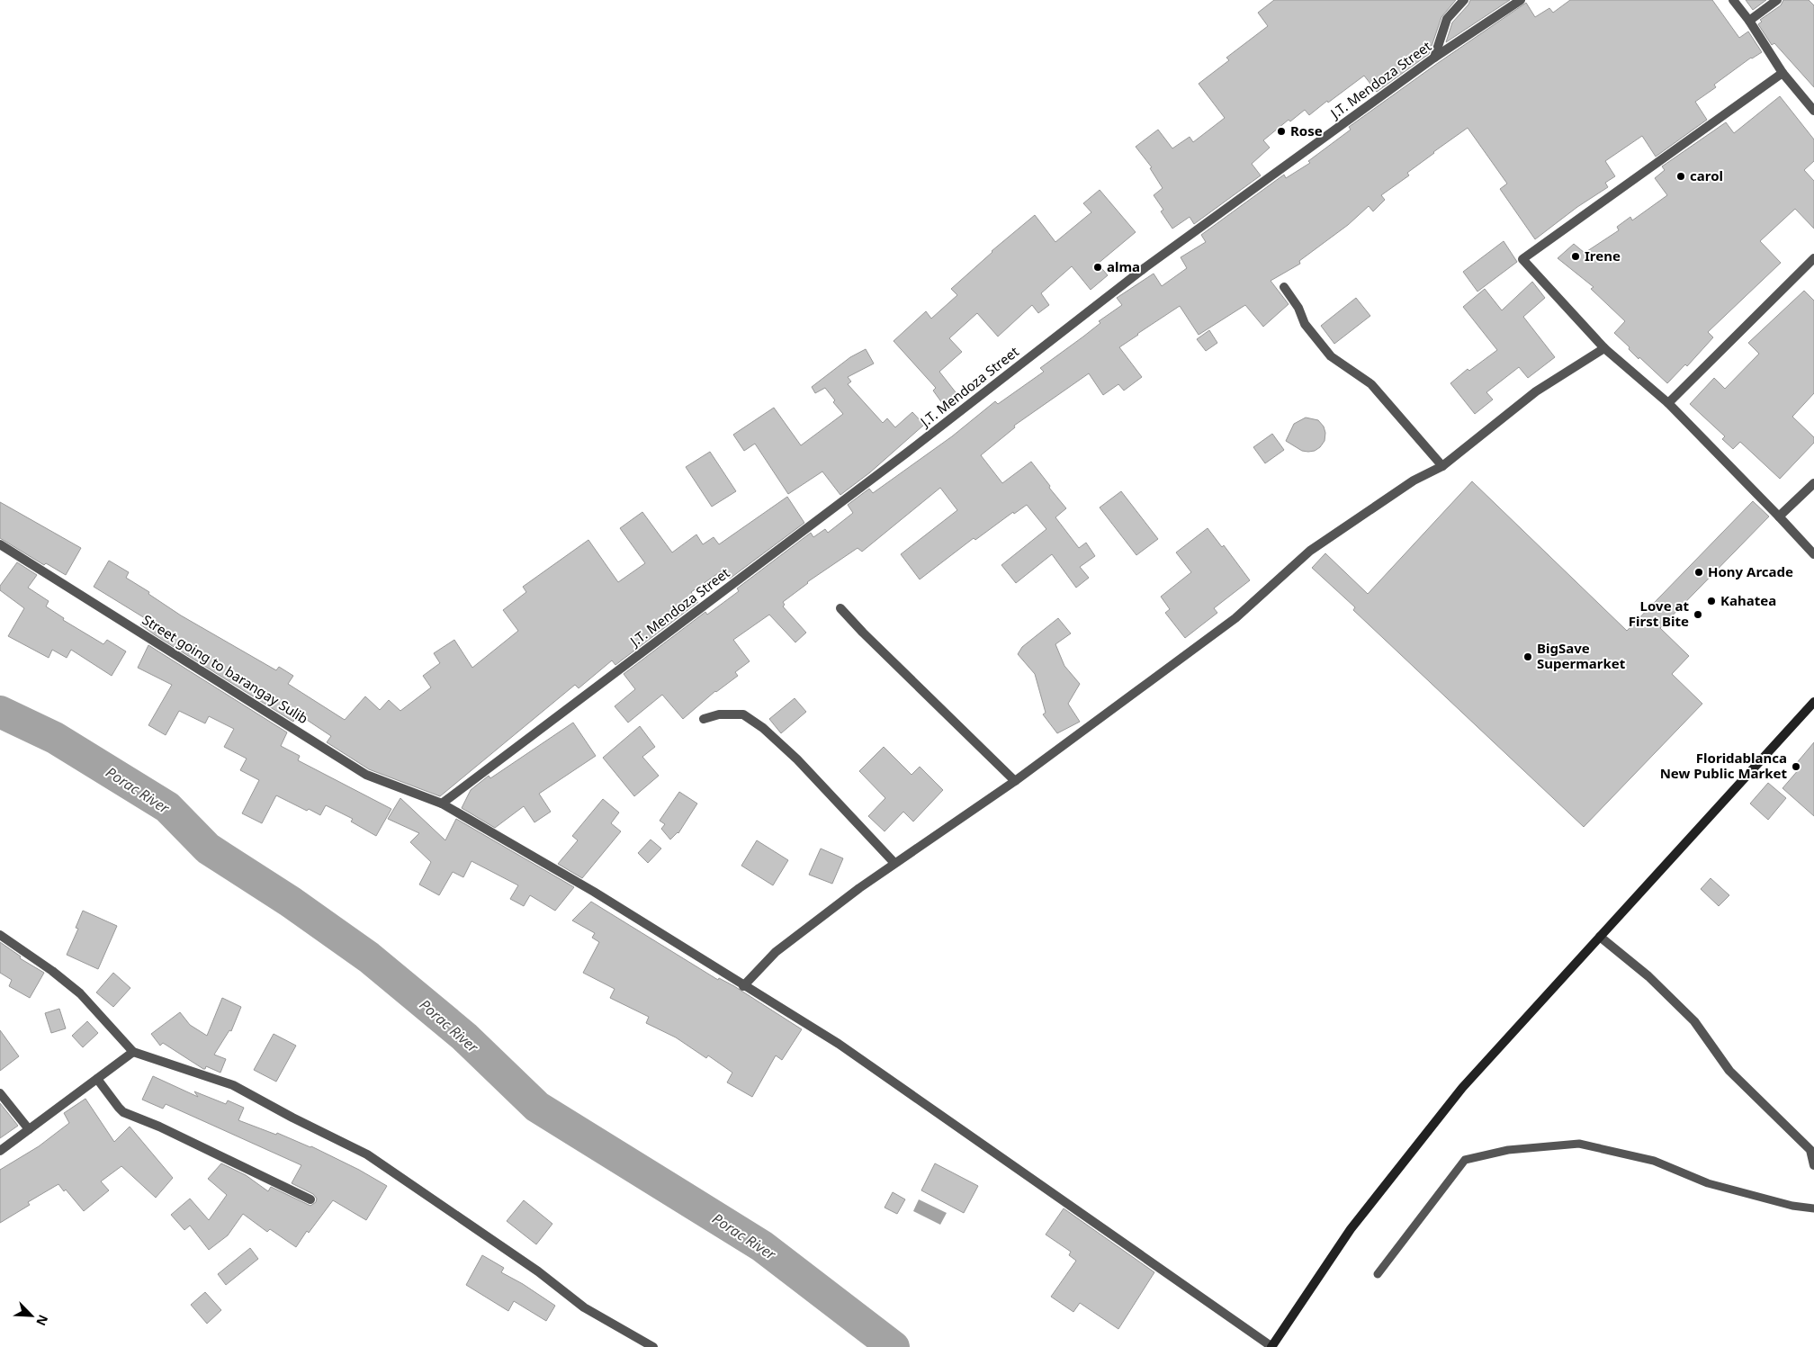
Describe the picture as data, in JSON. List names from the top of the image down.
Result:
{
  "streets": {
    "street": ["J.T. Mendoza Street", "Street going to barangay Sulib"]
  },
  "crossings": [
    ["J.T. Mendoza Street", "Street going to barangay Sulib"]
  ],
  "water": ["Porac River"],
  "places": [
    "Rose",
    "carol",
    "Irene",
    "alma",
    "Hony Arcade",
    "Kahatea",
    "Love at First Bite",
    "BigSave Supermarket",
    "Floridablanca New Public Market"
  ],
  "north": "bottom right"
}
